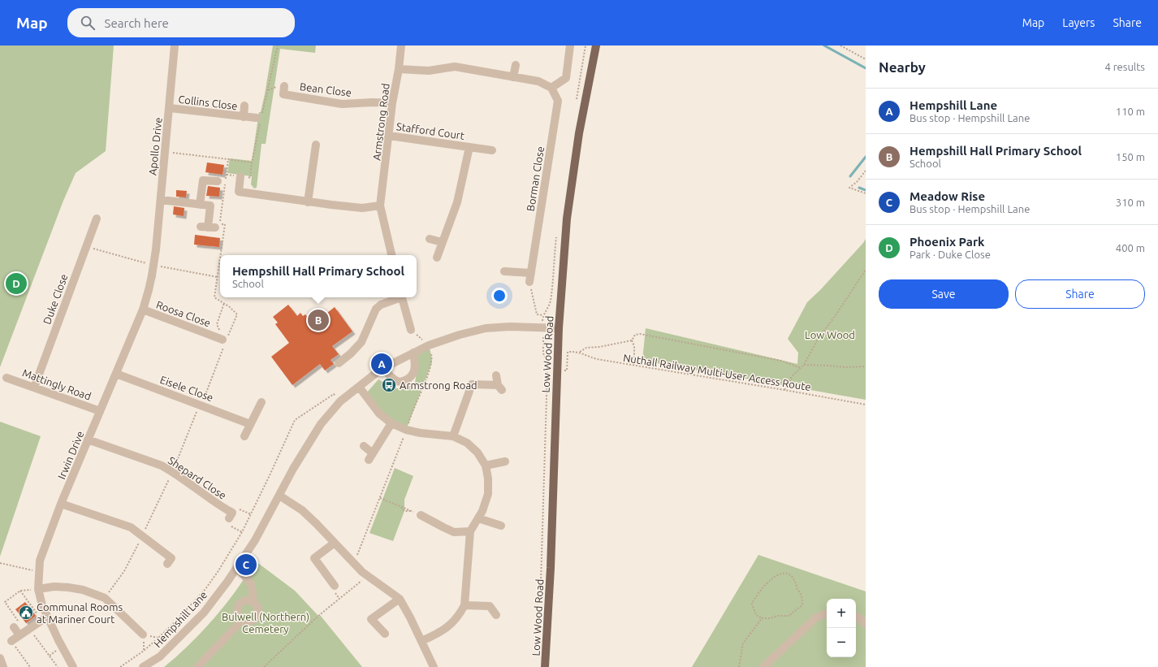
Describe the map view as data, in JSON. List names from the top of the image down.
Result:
{
  "streets": {
    "main road": ["Low Wood Road"],
    "street": [
      "Bean Close",
      "Collins Close",
      "Armstrong Road",
      "Stafford Court",
      "Apollo Drive",
      "Borman Close",
      "Duke Close",
      "Roosa Close",
      "Mattingly Road",
      "Eisele Close",
      "Irwin Drive",
      "Shepard Close",
      "Hempshill Lane"
    ],
    "path": ["Nuthall Railway Multi-User Access Route"]
  },
  "crossings": [
    ["Bean Close", "Armstrong Road"],
    ["Collins Close", "Apollo Drive"],
    ["Armstrong Road", "Stafford Court"],
    ["Apollo Drive", "Irwin Drive"],
    ["Duke Close", "Mattingly Road"],
    ["Roosa Close", "Irwin Drive"],
    ["Low Wood Road", "Hempshill Lane"],
    ["Mattingly Road", "Irwin Drive"],
    ["Eisele Close", "Irwin Drive"],
    ["Irwin Drive", "Shepard Close"]
  ],
  "parks": ["Low Wood", "Bulwell (Northern) Cemetery"],
  "places": {
    "bus stop": ["Armstrong Road"],
    "public building": ["Communal Rooms at Mariner Court"]
  },
  "page": {
    "header": "Map",
    "search": "Search here",
    "nav": ["Map", "Layers", "Share"],
    "heading": ["Nearby", "4 results"],
    "list": [
      {
        "mark": "A",
        "name": "Hempshill Lane",
        "note": "Bus stop · Hempshill Lane",
        "value": "110 m"
      },
      {
        "mark": "B",
        "name": "Hempshill Hall Primary School",
        "note": "School",
        "value": "150 m"
      },
      {
        "mark": "C",
        "name": "Meadow Rise",
        "note": "Bus stop · Hempshill Lane",
        "value": "310 m"
      },
      {
        "mark": "D",
        "name": "Phoenix Park",
        "note": "Park · Duke Close",
        "value": "400 m"
      }
    ],
    "popup": ["Hempshill Hall Primary School", "School"],
    "buttons": ["Save", "Share"],
    "pins": [
      "D",
      "B",
      "A",
      "C"
    ],
    "map_buttons": ["+", "−"]
  }
}
